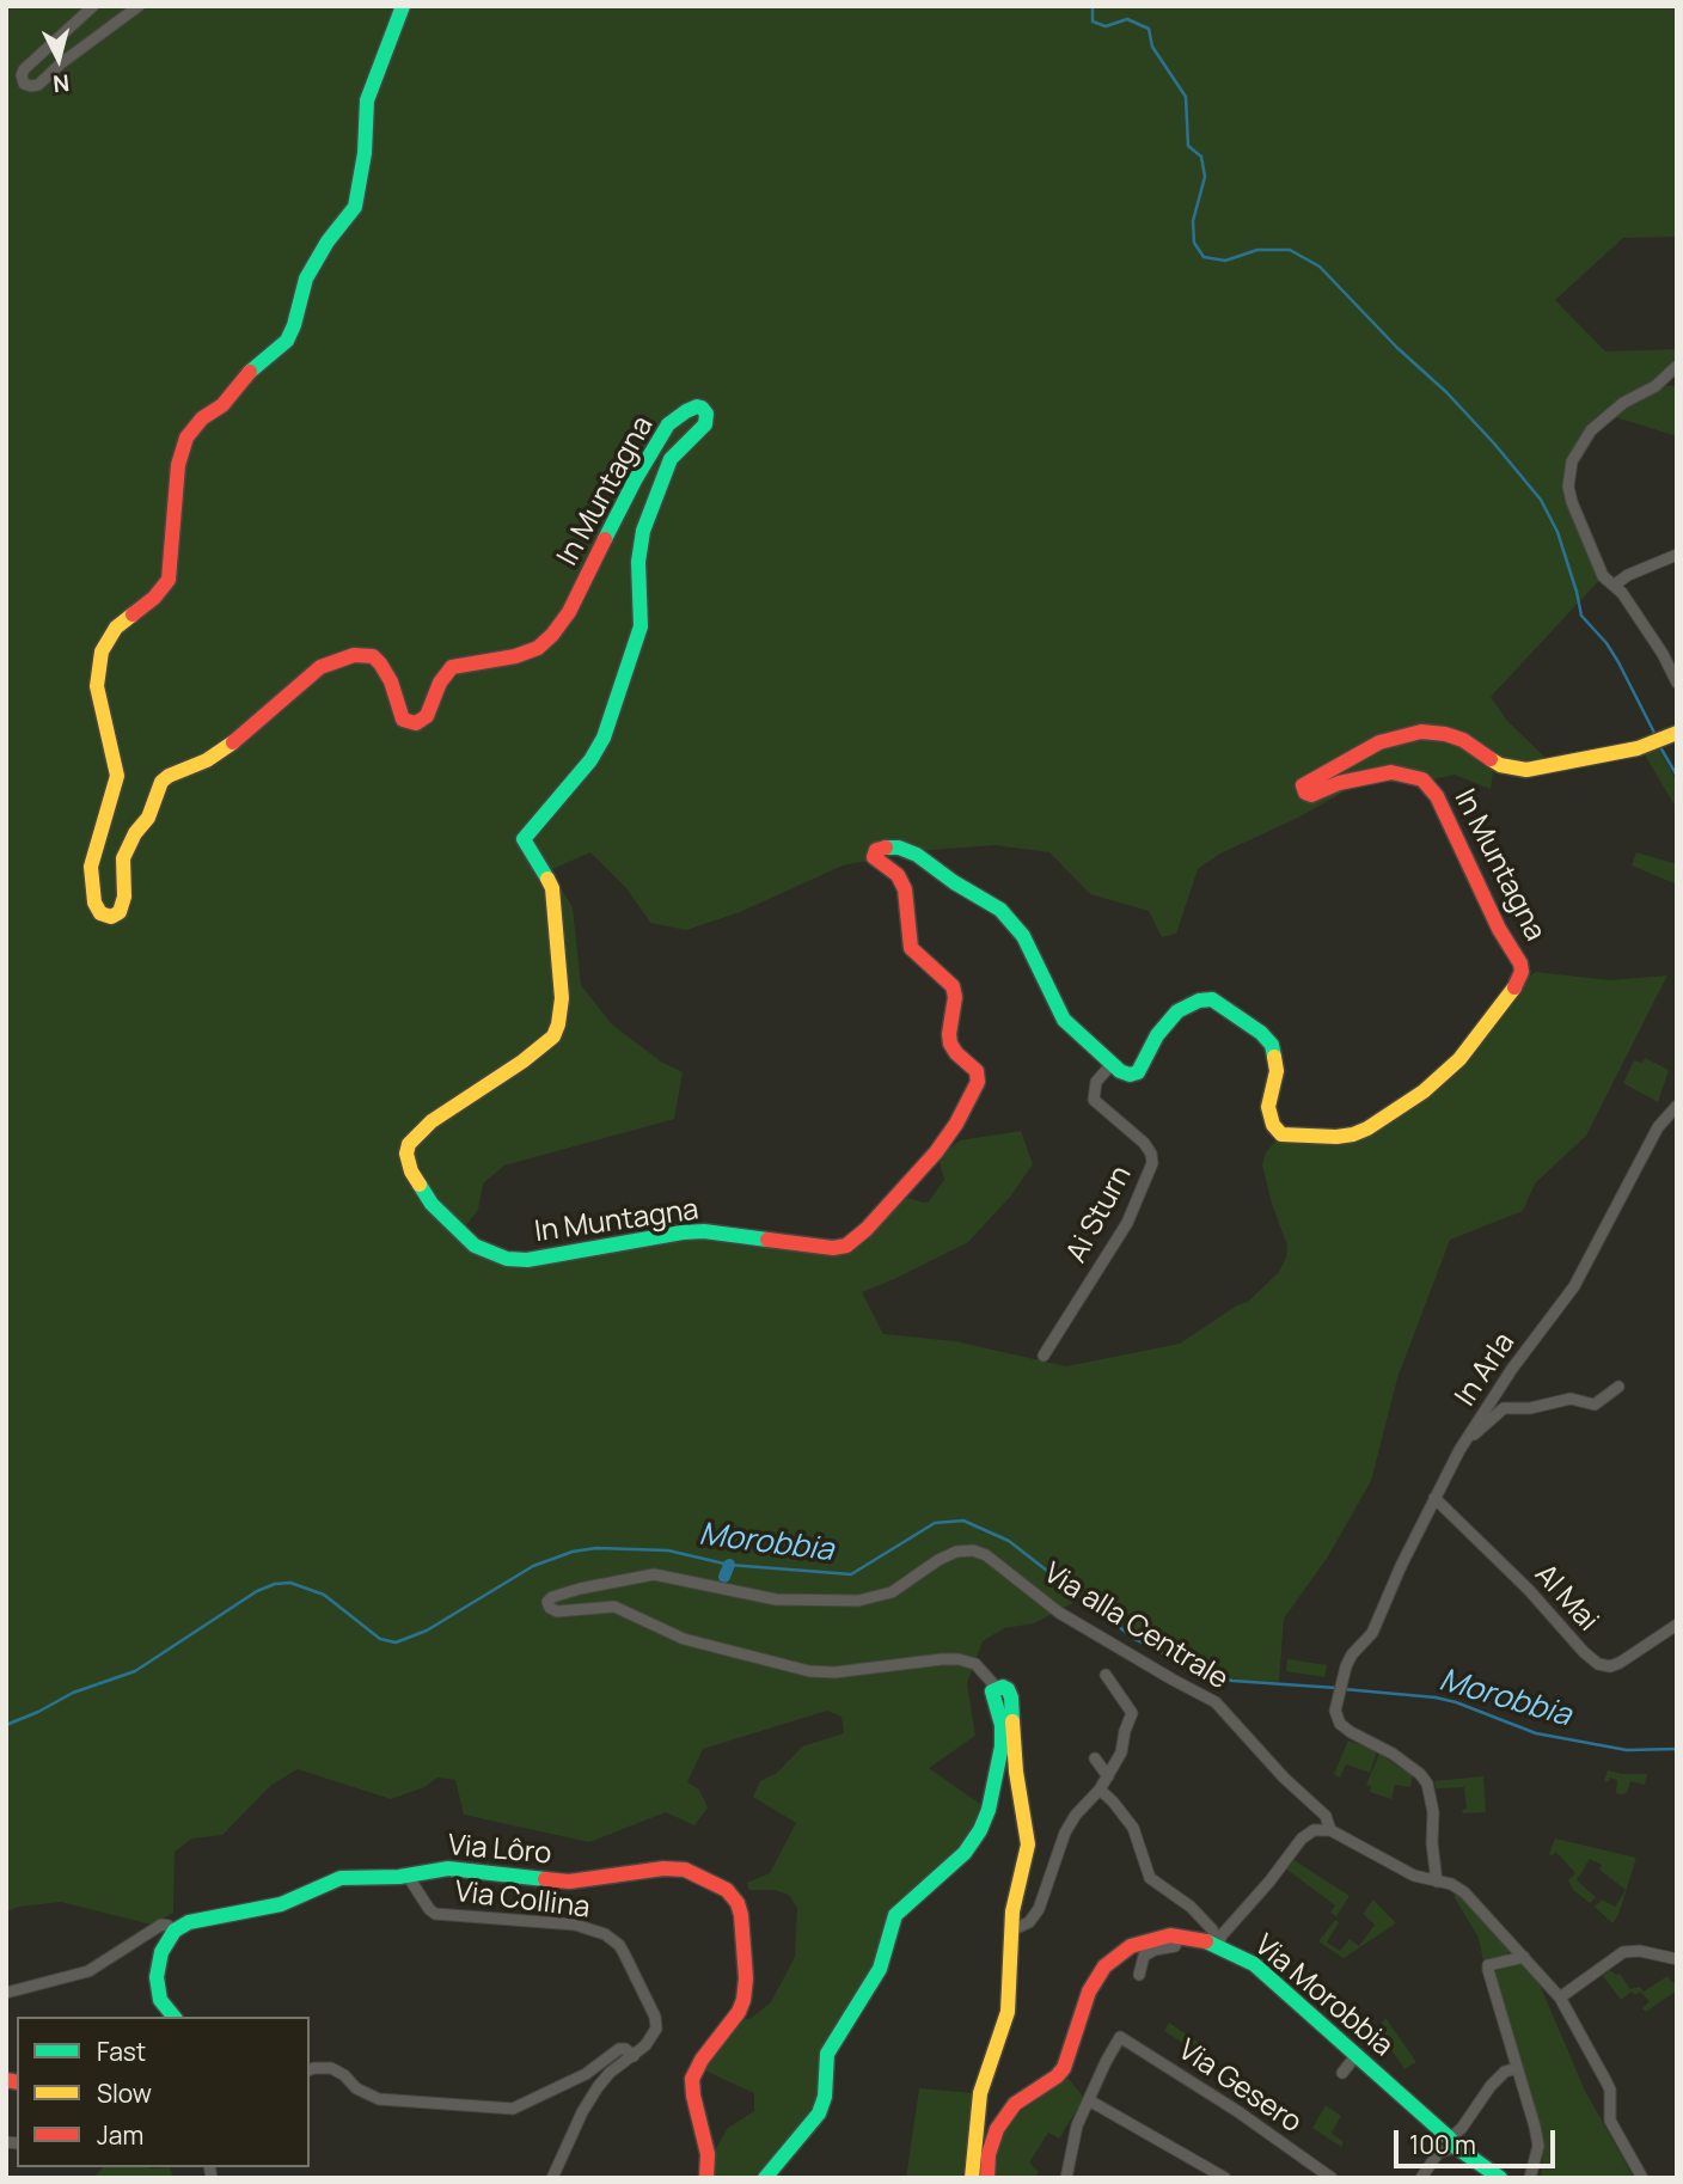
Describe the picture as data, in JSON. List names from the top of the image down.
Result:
{
  "streets": {
    "street": [
      "In Muntagna",
      "Ai Sturn",
      "In Arla",
      "Al Mai",
      "Via alla Centrale",
      "Via Lôro",
      "Via Collina",
      "Via Morobbia",
      "Via Gesero"
    ]
  },
  "crossings": [
    ["In Muntagna", "Ai Sturn"],
    ["In Arla", "Al Mai"],
    ["In Arla", "Via alla Centrale"],
    ["Via Lôro", "Via Collina"]
  ],
  "water": ["Morobbia"],
  "legend": ["Fast", "Slow", "Jam"],
  "scale_bar": "100 m",
  "north": "bottom"
}
